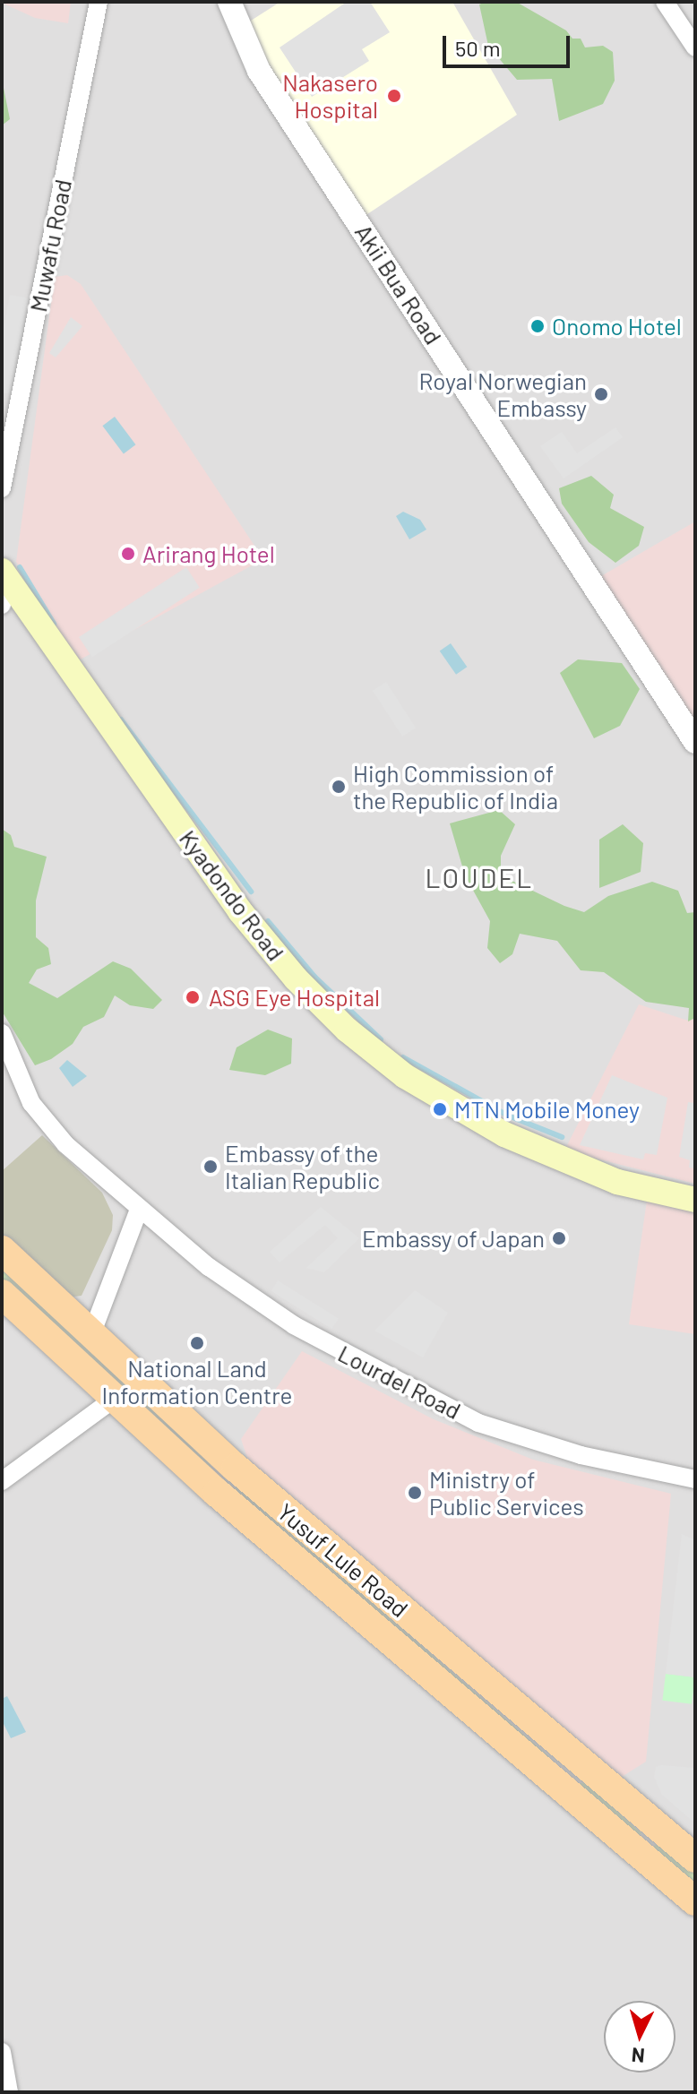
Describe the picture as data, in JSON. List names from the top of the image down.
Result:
{
  "streets": {
    "main road": ["Kyadondo Road", "Yusuf Lule Road"],
    "street": ["Muwafu Road", "Akii Bua Road", "Lourdel Road"]
  },
  "districts": ["LOUDEL"],
  "places": [
    "Nakasero Hospital",
    "Onomo Hotel",
    "Royal Norwegian Embassy",
    "Arirang Hotel",
    "High Commission of the Republic of India",
    "ASG Eye Hospital",
    "MTN Mobile Money",
    "Embassy of the Italian Republic",
    "Embassy of Japan",
    "National Land Information Centre",
    "Ministry of Public Services"
  ],
  "scale_bar": "50 m",
  "north": "bottom"
}
